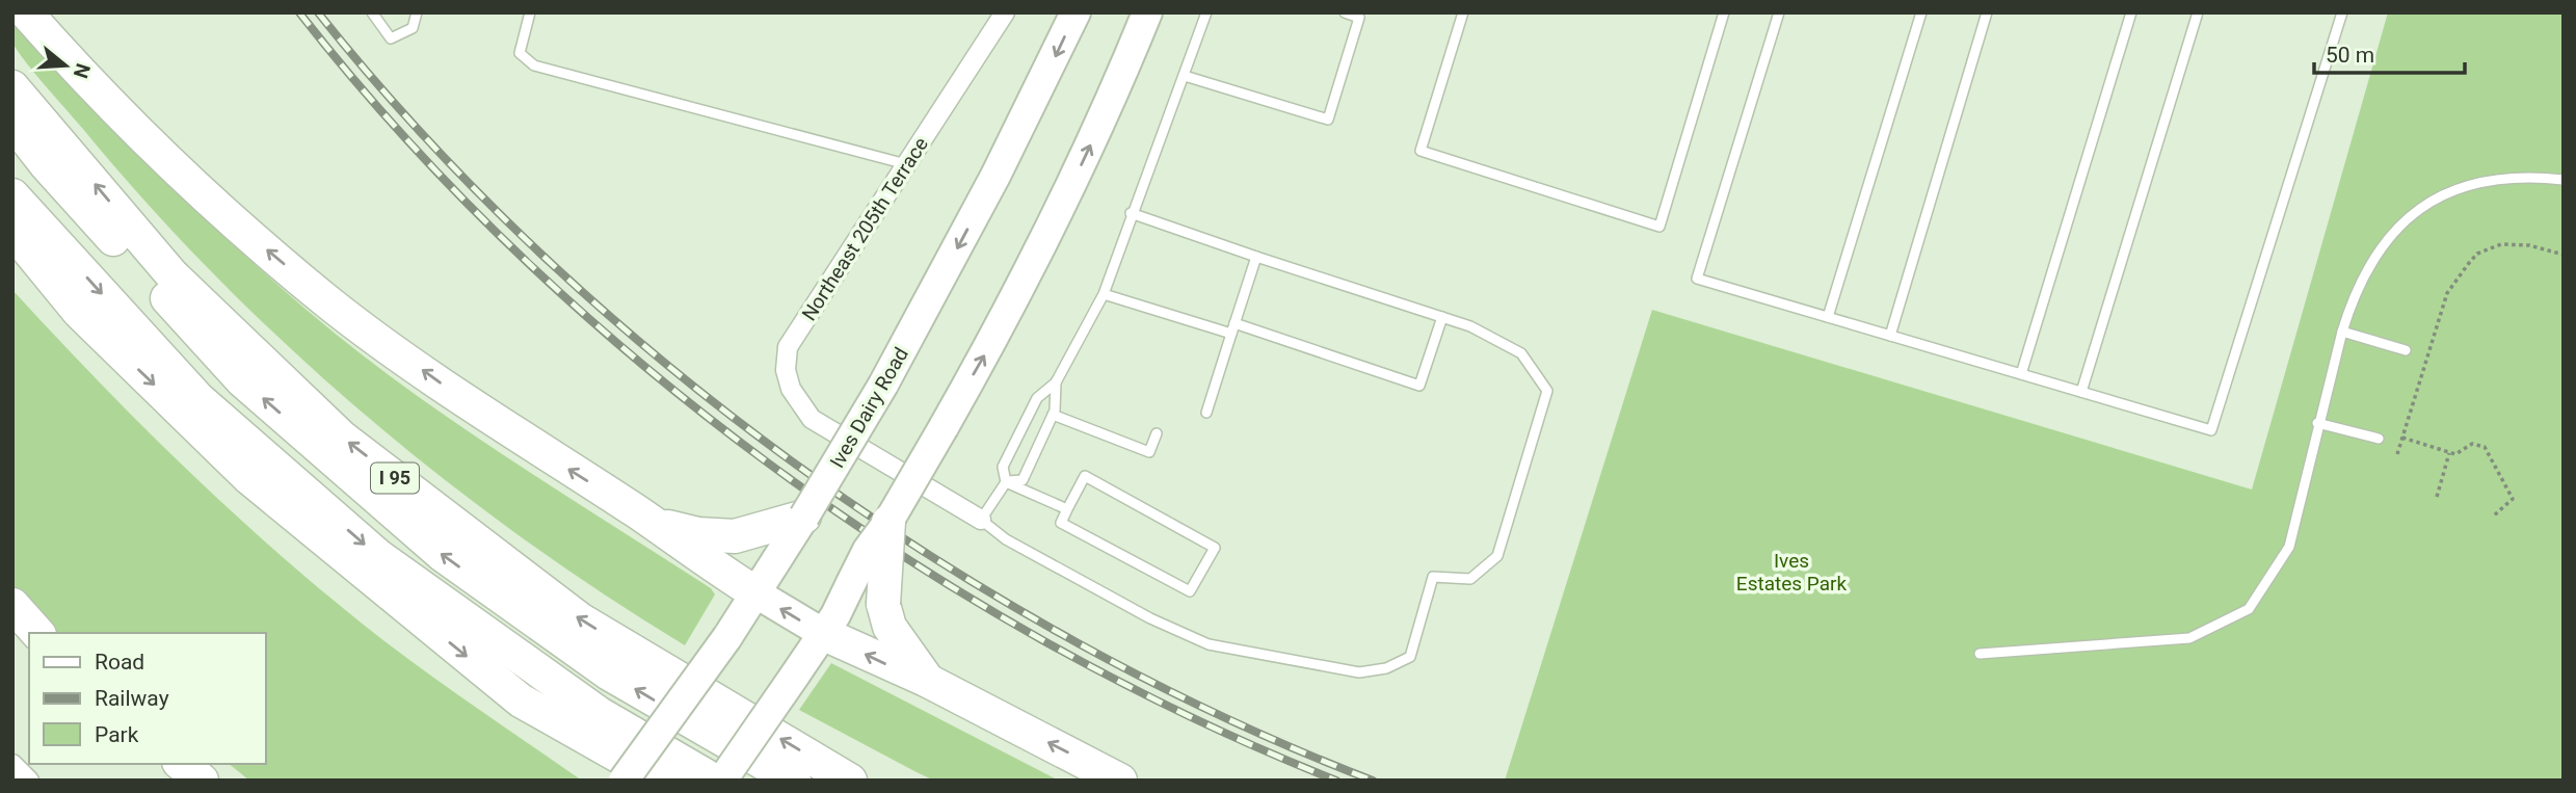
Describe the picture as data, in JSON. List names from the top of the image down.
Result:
{
  "streets": {
    "highway": ["I 95"],
    "main road": ["Ives Dairy Road"],
    "street": ["Northeast 205th Terrace"]
  },
  "parks": ["Ives Estates Park"],
  "legend": ["Road", "Railway", "Park"],
  "scale_bar": "50 m",
  "north": "right"
}
